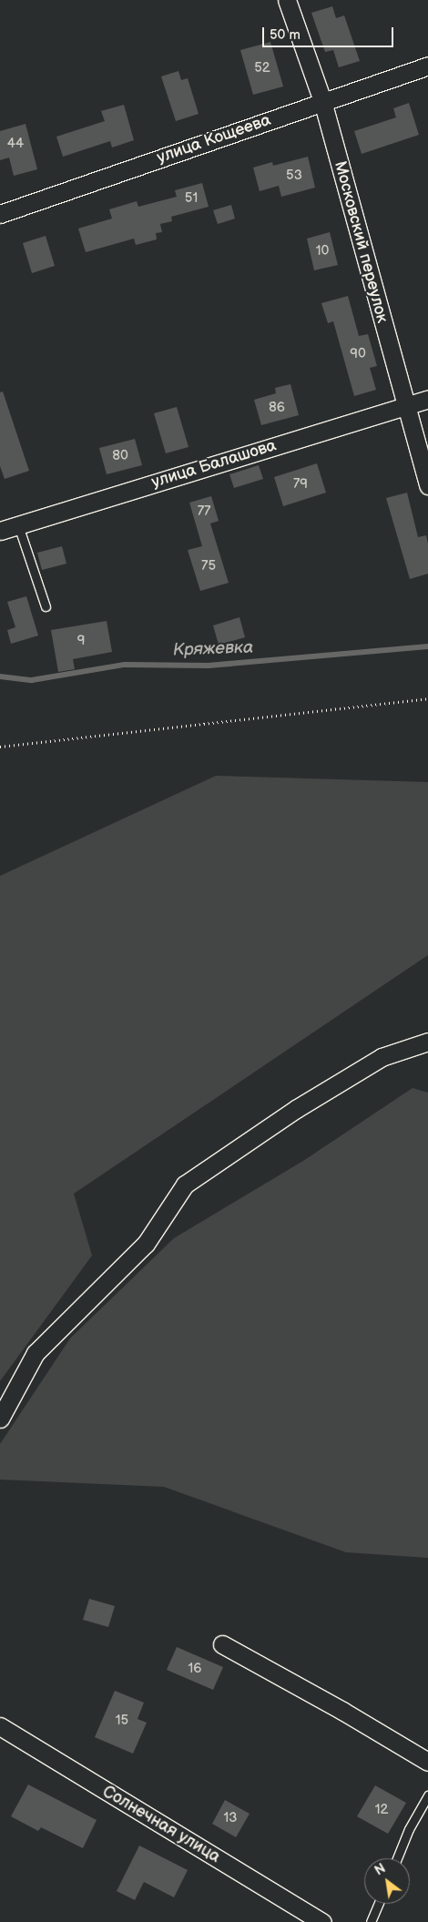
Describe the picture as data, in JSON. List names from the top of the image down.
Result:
{
  "streets": {
    "street": [
      "улица Кощеева",
      "Московский переулок",
      "улица Балашова",
      "Солнечная улица"
    ]
  },
  "crossings": [
    ["улица Кощеева", "Московский переулок"],
    ["Московский переулок", "улица Балашова"]
  ],
  "water": ["Кряжевка"],
  "house_numbers": [
    "52",
    "44",
    "53",
    "51",
    "10",
    "90",
    "86",
    "80",
    "79",
    "77",
    "75",
    "9",
    "16",
    "15",
    "12",
    "13"
  ],
  "scale_bar": "50 m",
  "north": "top left"
}
